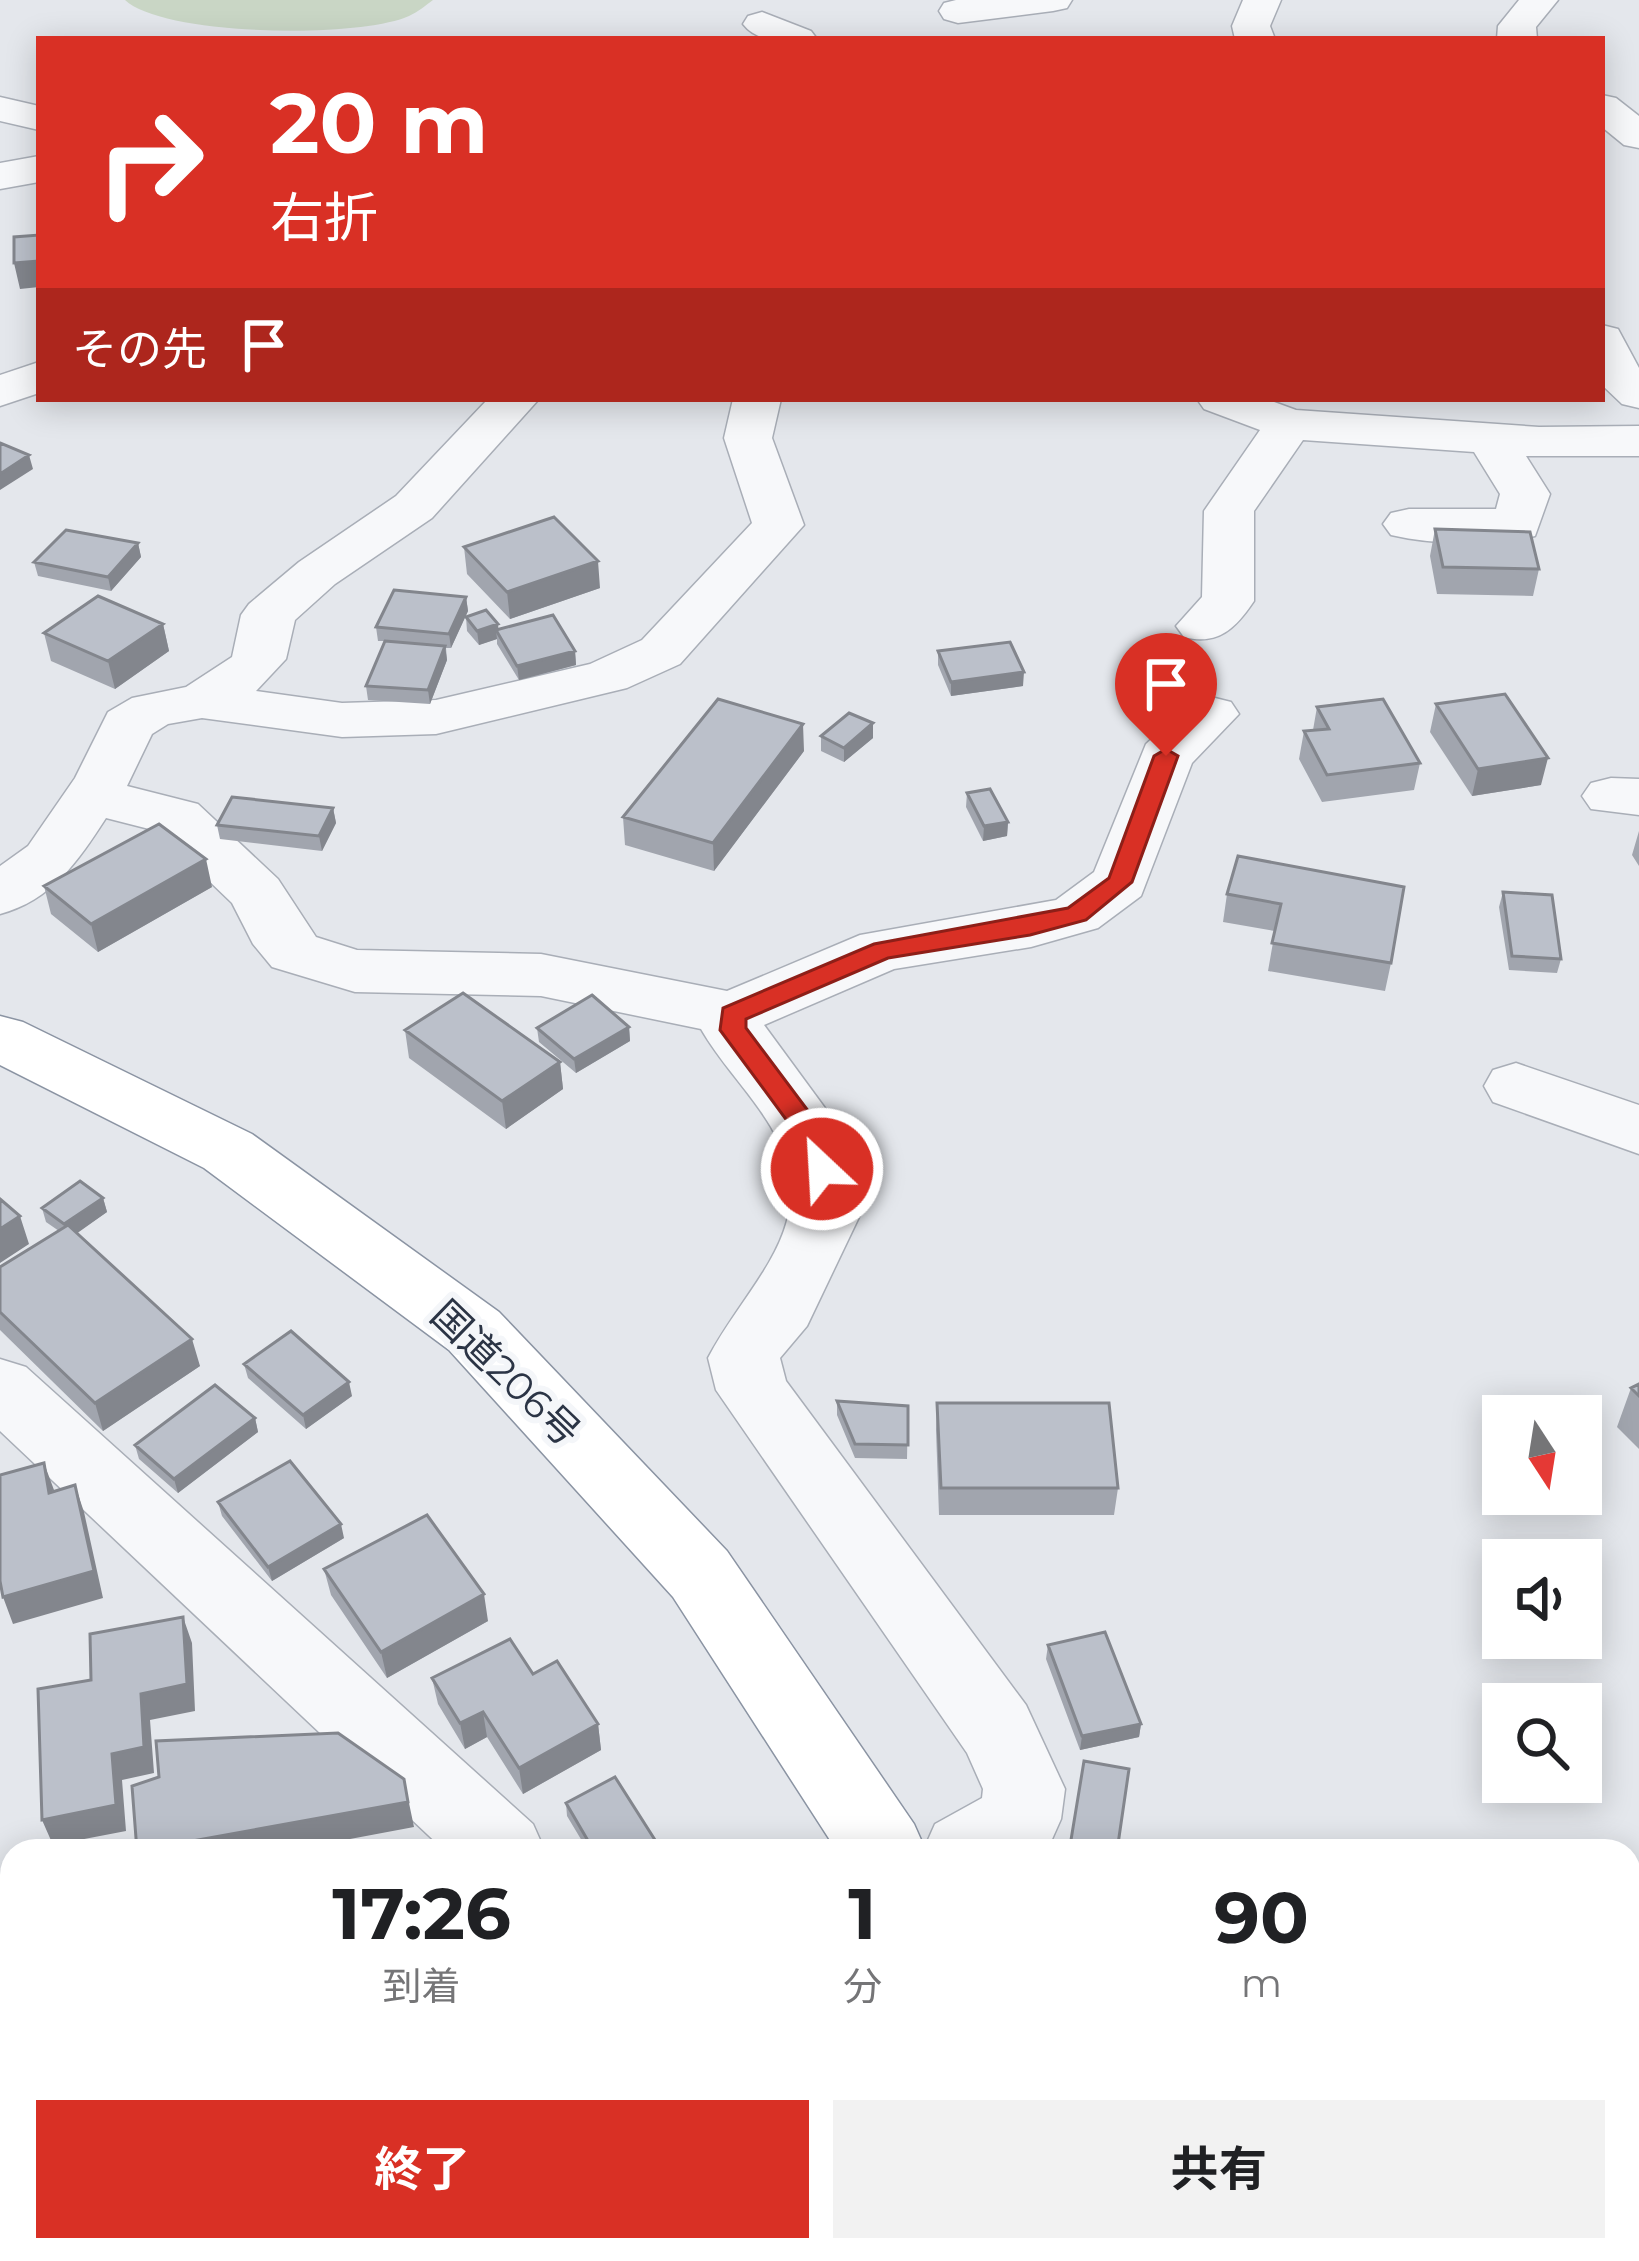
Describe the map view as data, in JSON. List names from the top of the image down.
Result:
{
  "streets": {
    "highway": ["国道206号"]
  },
  "north": "bottom",
  "page": {
    "turn": ["20 m", "右折"],
    "then": "その先",
    "eta": [
      "17:26",
      "到着",
      "1",
      "分",
      "90",
      "m"
    ],
    "buttons": ["終了", "共有"]
  }
}
